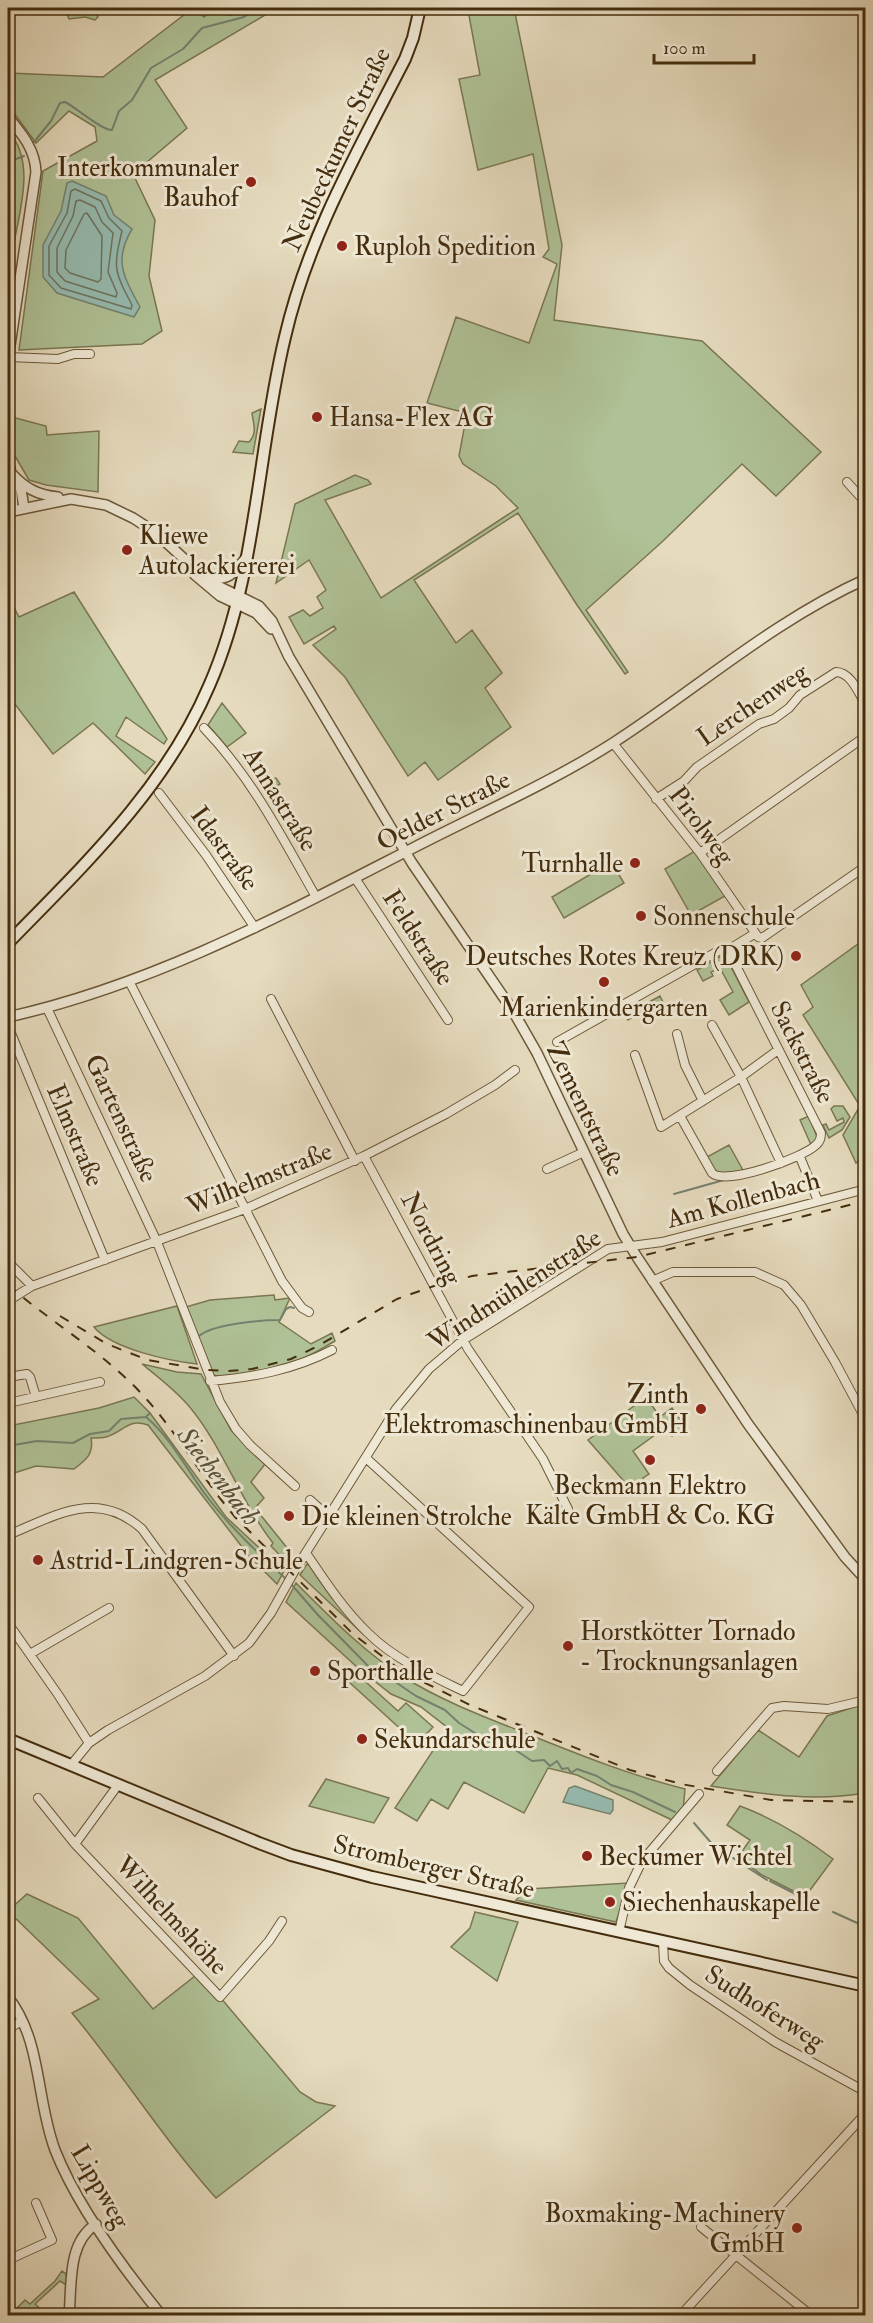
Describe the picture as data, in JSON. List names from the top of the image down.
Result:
{
  "streets": {
    "main road": ["Neubeckumer Straße", "Stromberger Straße"],
    "street": [
      "Lerchenweg",
      "Annastraße",
      "Oelder Straße",
      "Pirolweg",
      "Idastraße",
      "Feldstraße",
      "Sackstraße",
      "Zementstraße",
      "Gartenstraße",
      "Elmstraße",
      "Wilhelmstraße",
      "Am Kollenbach",
      "Nordring",
      "Windmühlenstraße",
      "Wilhelmshöhe",
      "Sudhoferweg",
      "Lippweg"
    ]
  },
  "crossings": [
    ["Neubeckumer Straße", "Zementstraße"],
    ["Lerchenweg", "Pirolweg"],
    ["Annastraße", "Oelder Straße"],
    ["Oelder Straße", "Pirolweg"],
    ["Oelder Straße", "Idastraße"],
    ["Oelder Straße", "Feldstraße"],
    ["Oelder Straße", "Zementstraße"],
    ["Oelder Straße", "Gartenstraße"],
    ["Zementstraße", "Am Kollenbach"],
    ["Zementstraße", "Windmühlenstraße"],
    ["Gartenstraße", "Wilhelmstraße"],
    ["Elmstraße", "Wilhelmstraße"],
    ["Wilhelmstraße", "Nordring"],
    ["Am Kollenbach", "Windmühlenstraße"],
    ["Nordring", "Windmühlenstraße"],
    ["Windmühlenstraße", "Stromberger Straße"],
    ["Stromberger Straße", "Sudhoferweg"]
  ],
  "water": ["Siechenbach"],
  "places": [
    "Interkommunaler Bauhof",
    "Ruploh Spedition",
    "Hansa-Flex AG",
    "Kliewe Autolackiererei",
    "Turnhalle",
    "Sonnenschule",
    "Deutsches Rotes Kreuz (DRK)",
    "Marienkindergarten",
    "Zinth Elektromaschinenbau GmbH",
    "Beckmann Elektro Kälte GmbH & Co. KG",
    "Die kleinen Strolche",
    "Astrid-Lindgren-Schule",
    "Horstkötter Tornado - Trocknungsanlagen",
    "Sporthalle",
    "Sekundarschule",
    "Beckumer Wichtel",
    "Siechenhauskapelle",
    "Boxmaking-Machinery GmbH"
  ],
  "scale_bar": "100 m"
}
